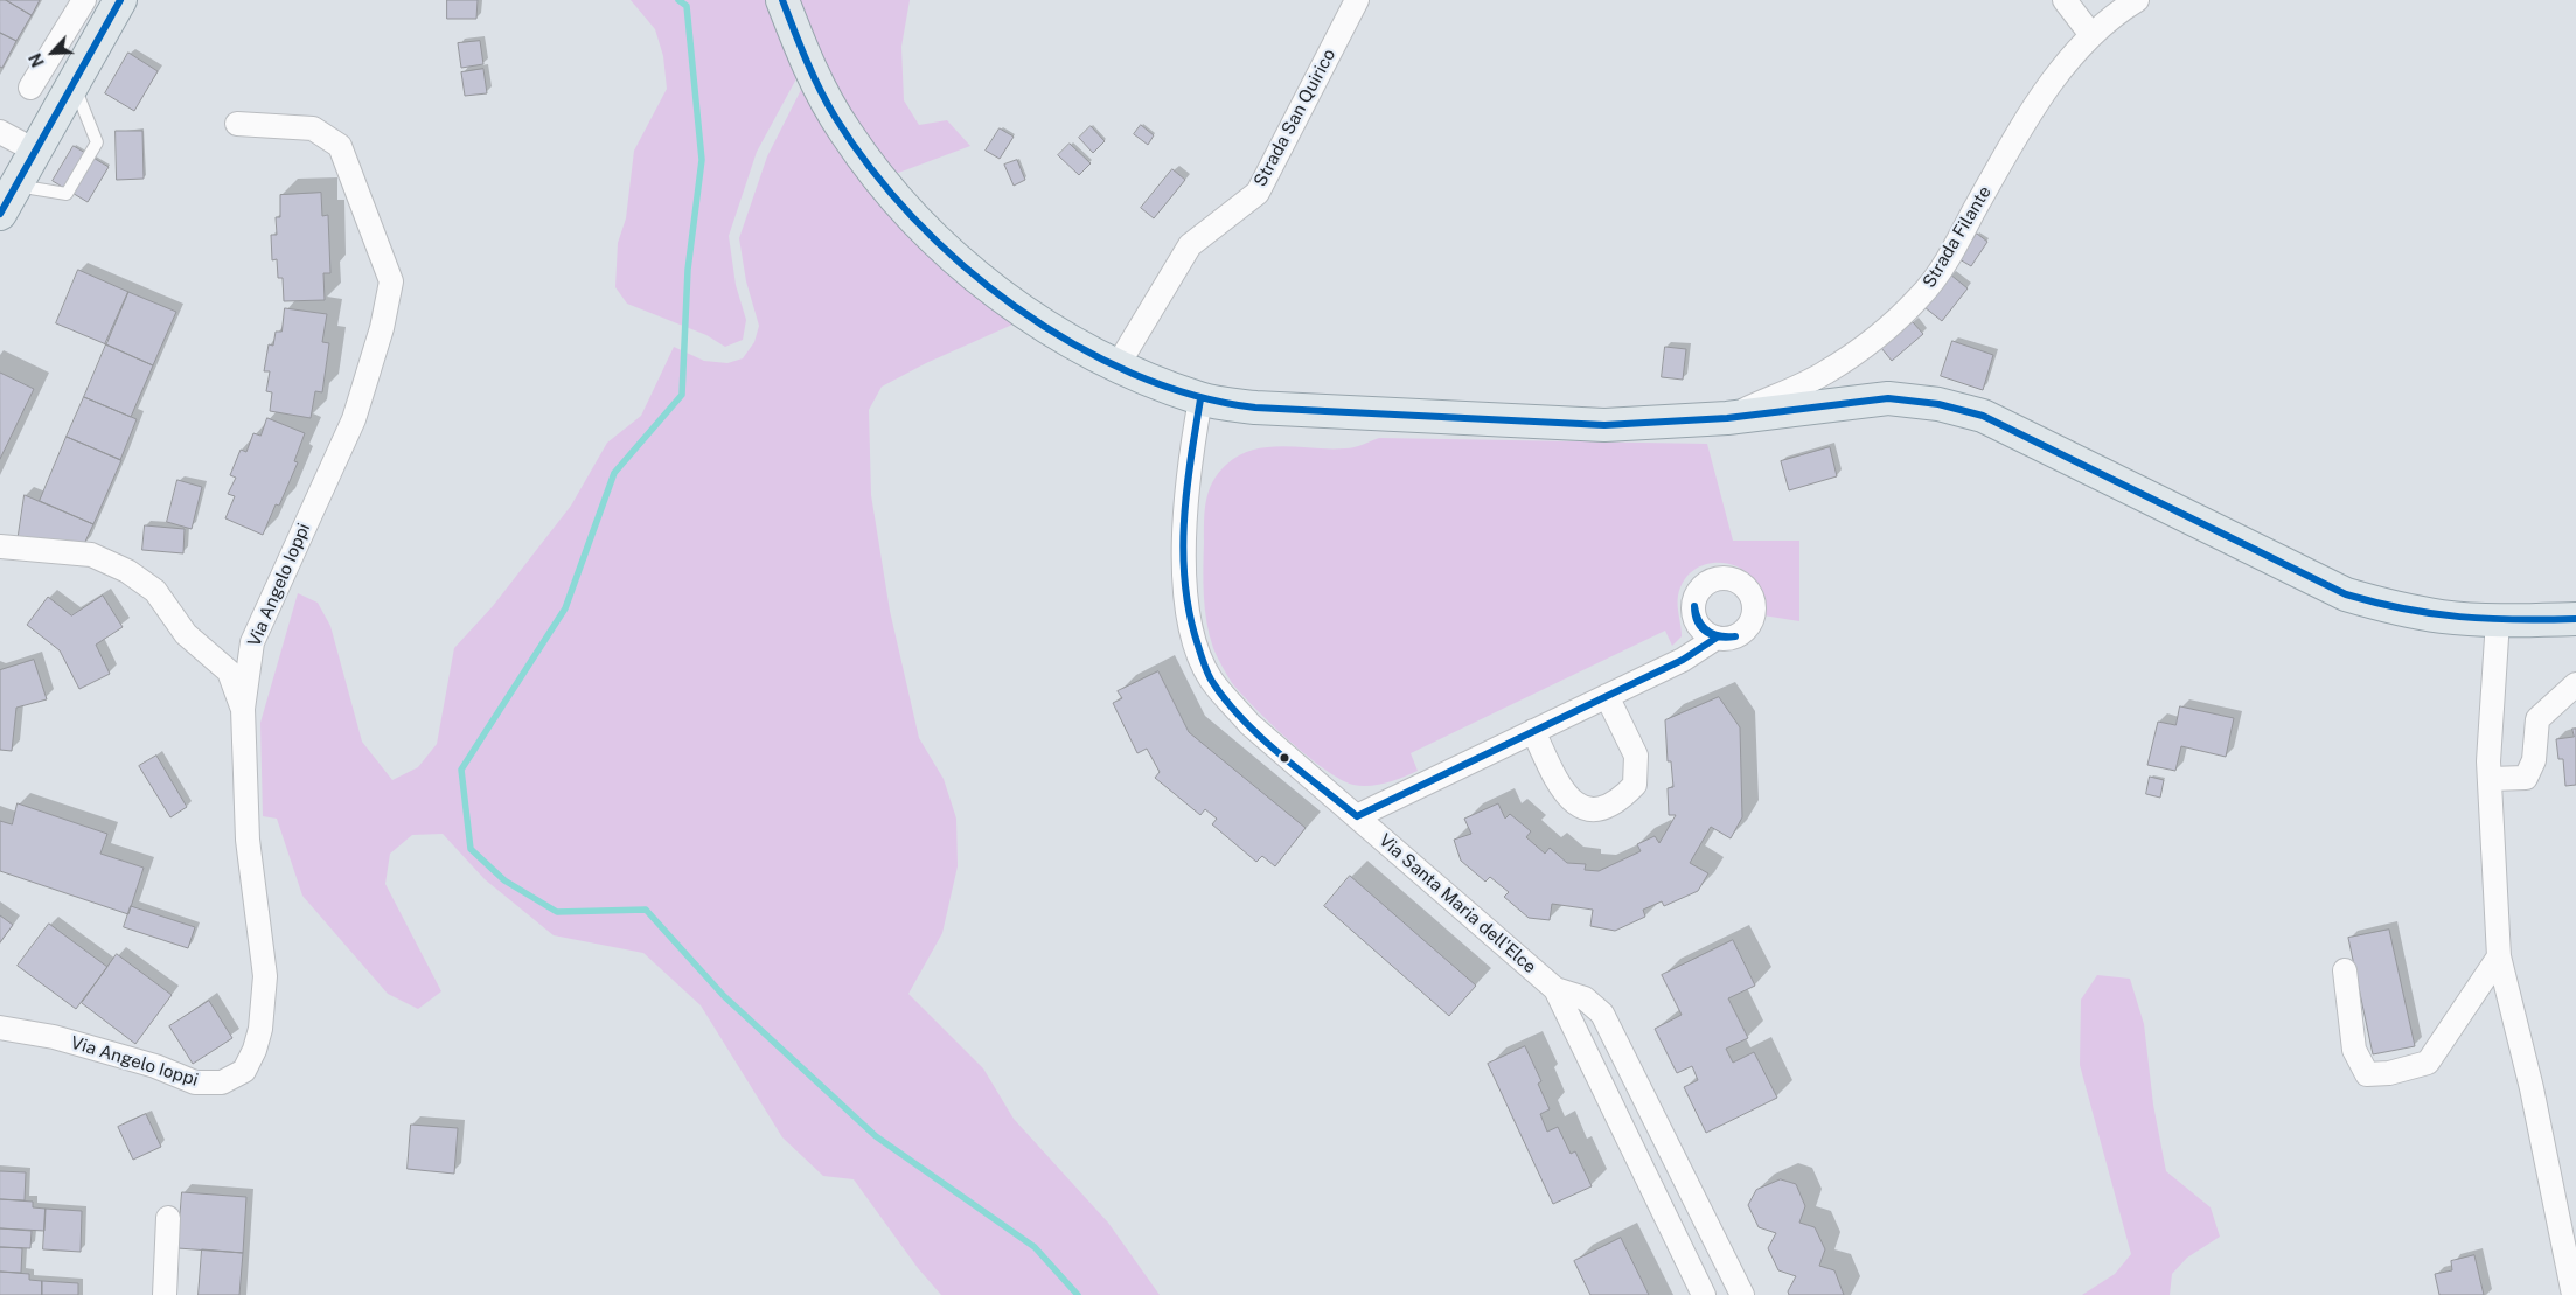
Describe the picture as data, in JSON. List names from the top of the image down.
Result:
{
  "streets": {
    "street": [
      "Strada San Quirico",
      "Strada Filante",
      "Via Angelo Ioppi",
      "Via Santa Maria dell'Elce"
    ]
  },
  "north": "bottom left"
}
